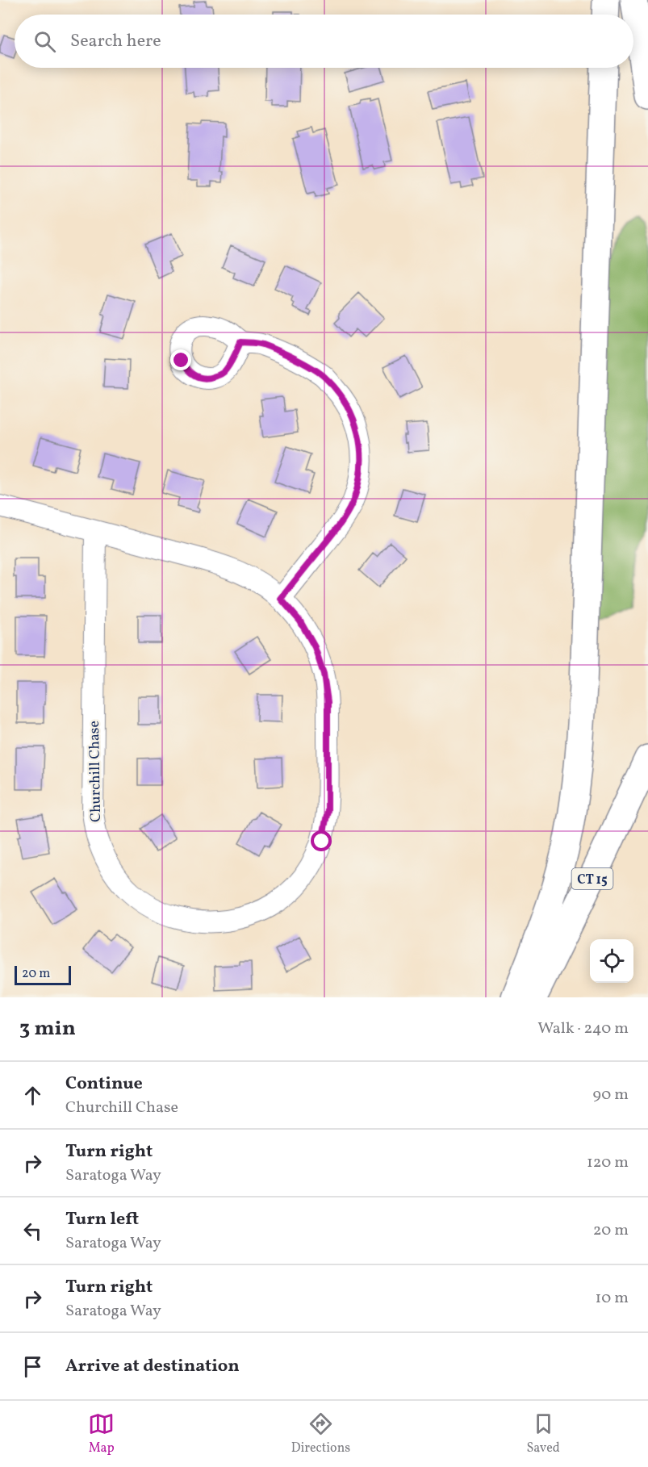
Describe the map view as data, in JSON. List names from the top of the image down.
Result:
{
  "streets": {
    "highway": ["CT 15"],
    "street": ["Churchill Chase"]
  },
  "scale_bar": "20 m",
  "page": {
    "search": "Search here",
    "scale": "20 m",
    "heading": ["3 min", "Walk · 240 m"],
    "list": [
      ["Continue", "Churchill Chase", "90 m"],
      ["Turn right", "Saratoga Way", "120 m"],
      ["Turn left", "Saratoga Way", "20 m"],
      ["Turn right", "Saratoga Way", "10 m"],
      "Arrive at destination"
    ],
    "nav": ["Map", "Directions", "Saved"]
  }
}
